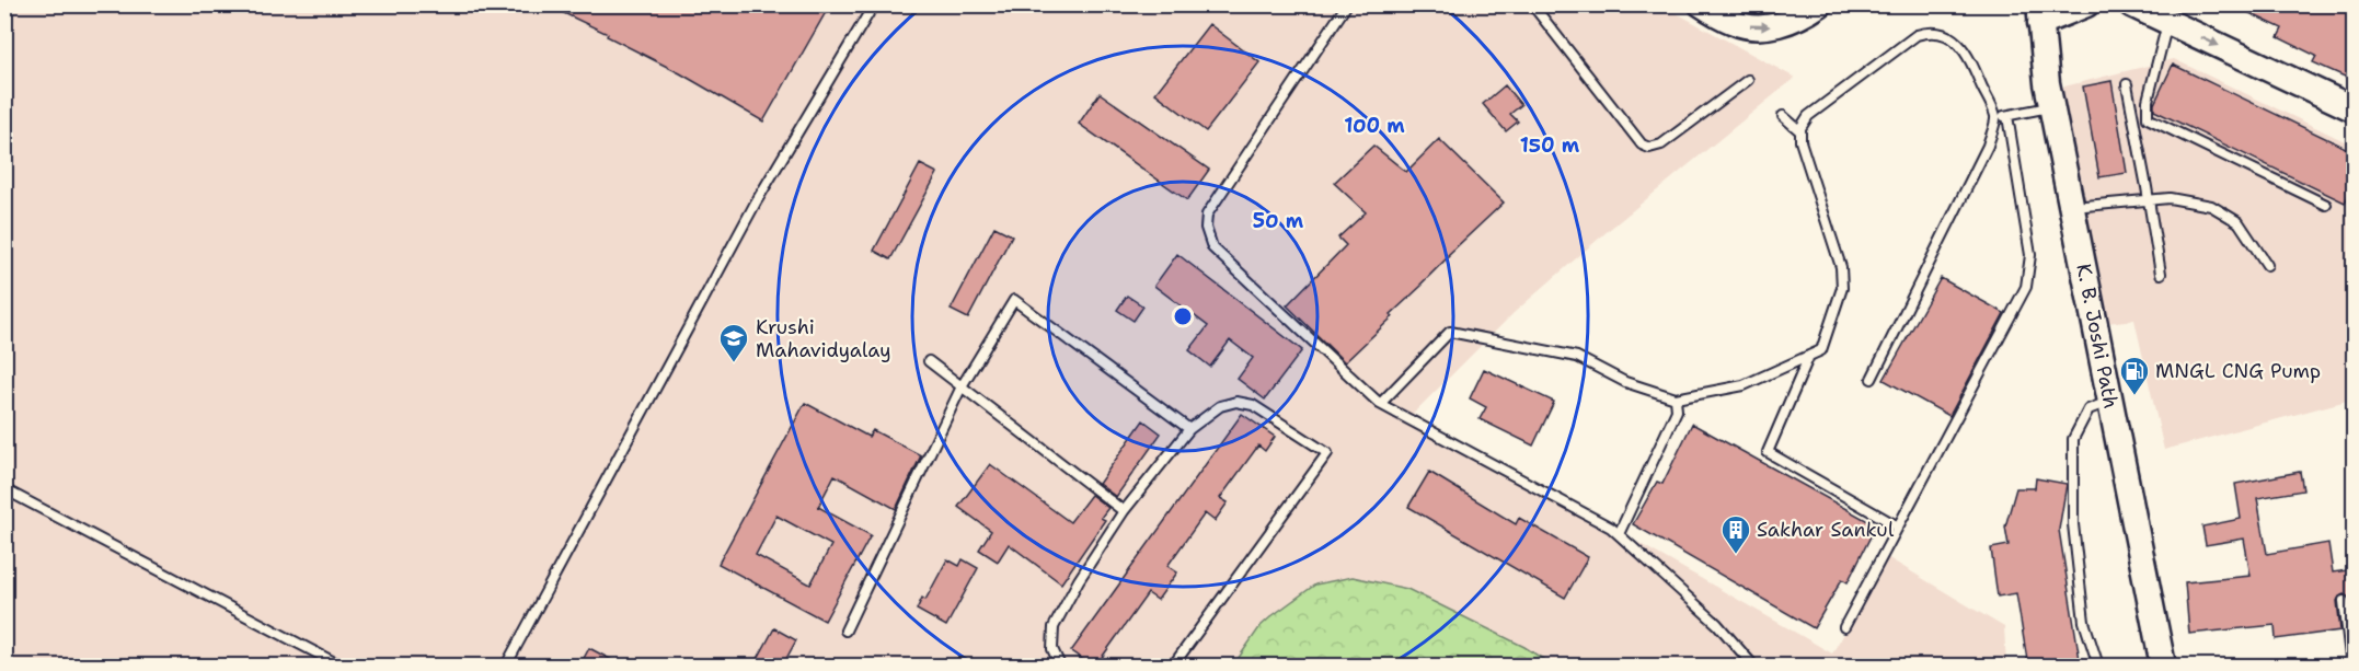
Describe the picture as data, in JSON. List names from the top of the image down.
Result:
{
  "streets": {
    "main road": ["K. B. Joshi Path"]
  },
  "places": {
    "school or university": ["Krushi Mahavidyalay"],
    "fuel station": ["MNGL CNG Pump"],
    "building": ["Sakhar Sankul"]
  },
  "rings": ["100 m", "150 m", "50 m"]
}
